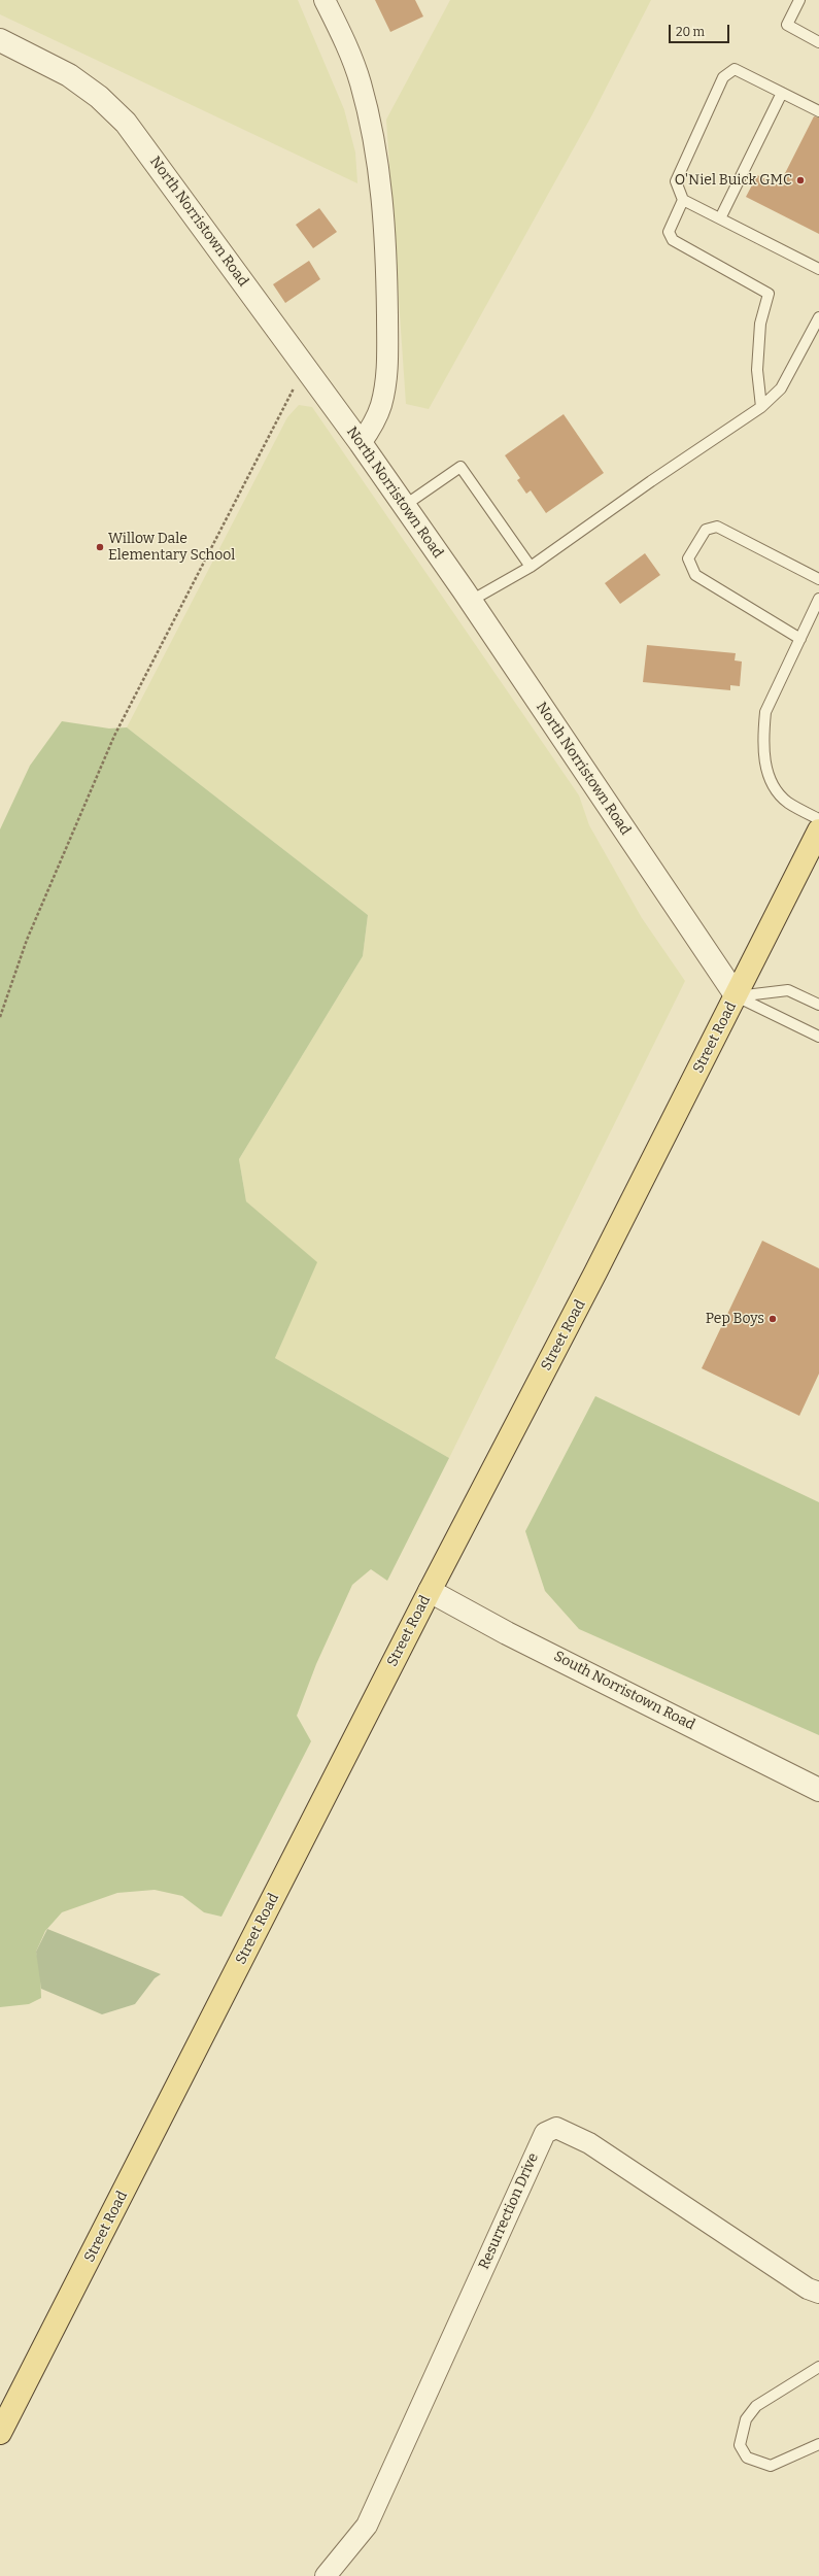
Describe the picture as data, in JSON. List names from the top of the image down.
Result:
{
  "streets": {
    "main road": ["Street Road"],
    "street": ["North Norristown Road", "South Norristown Road", "Resurrection Drive"]
  },
  "crossings": [
    ["North Norristown Road", "Street Road"],
    ["Street Road", "South Norristown Road"]
  ],
  "places": ["O'Niel Buick GMC", "Willow Dale Elementary School", "Pep Boys"],
  "scale_bar": "20 m"
}
